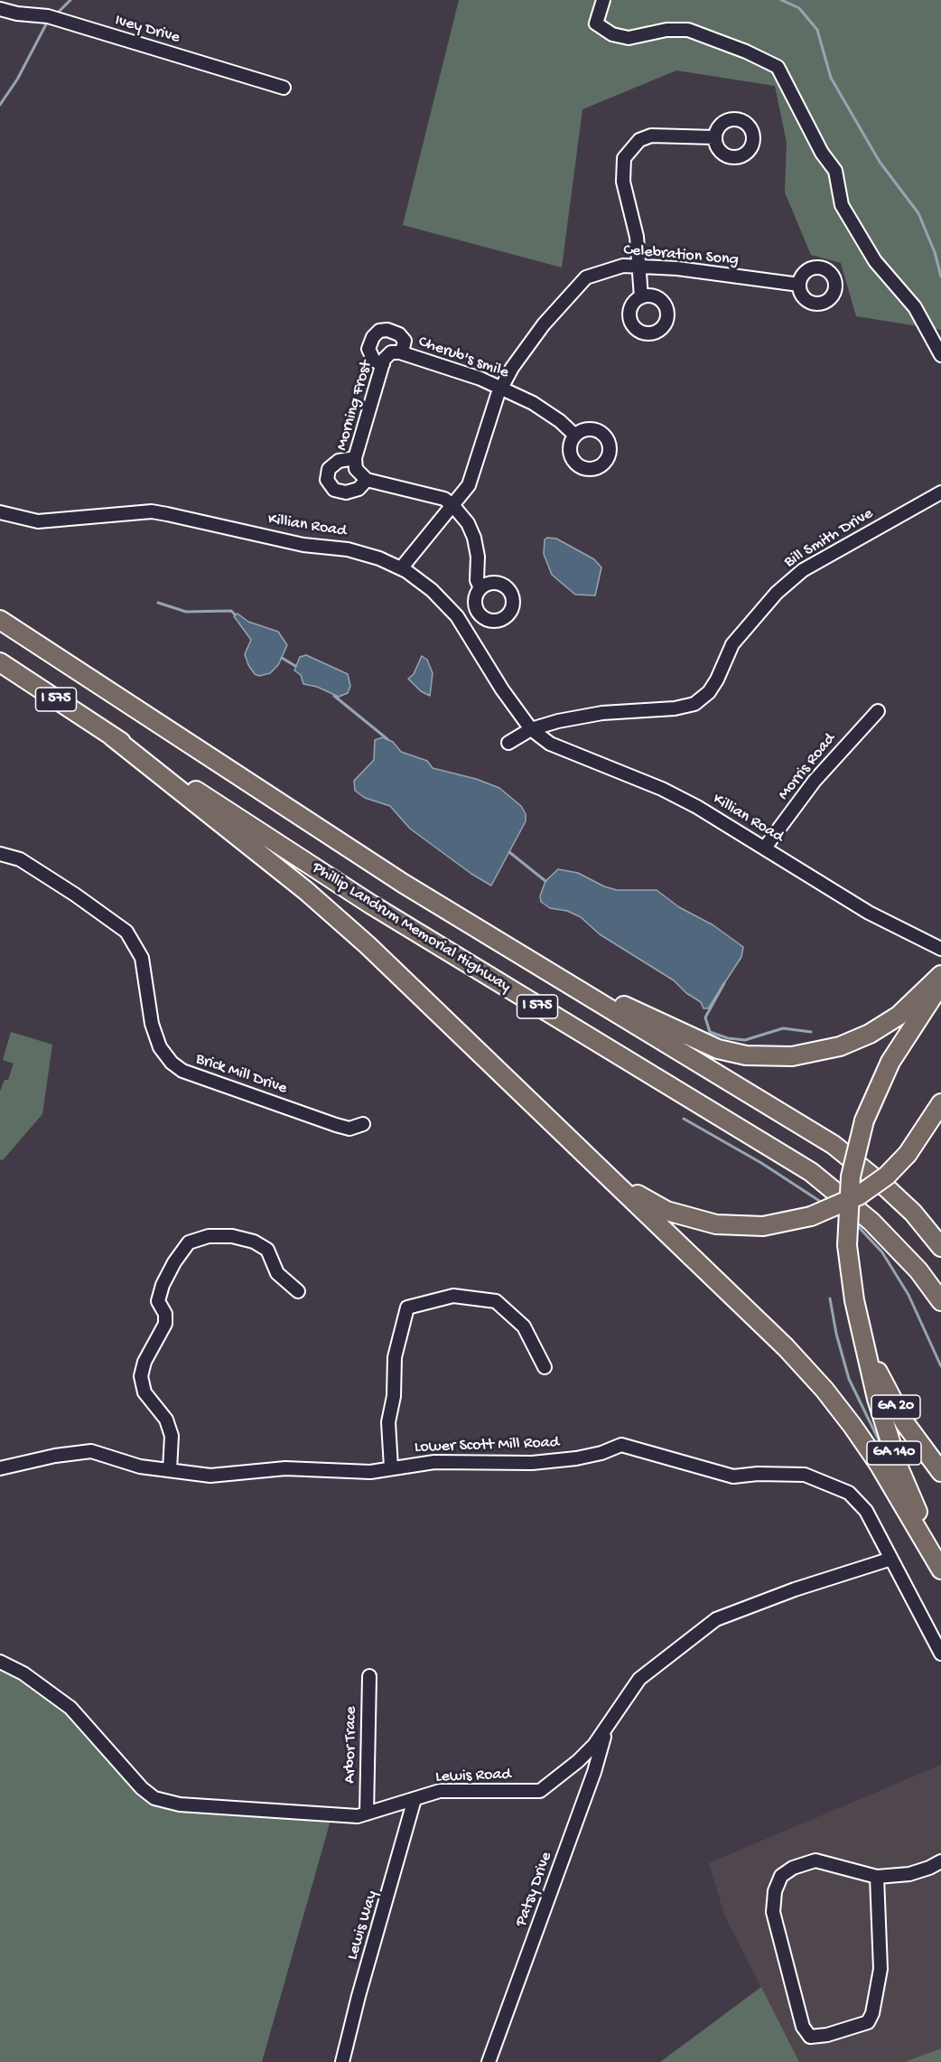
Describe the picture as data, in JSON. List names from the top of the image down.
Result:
{
  "streets": {
    "highway": [
      "I 575",
      "Phillip Landrum Memorial Highway",
      "GA 20",
      "GA 140"
    ],
    "street": [
      "Ivey Drive",
      "Celebration Song",
      "Cherub's smile",
      "Morning Frost",
      "Killian Road",
      "Bill Smith Drive",
      "Morris Road",
      "Brick Mill Drive",
      "Lower Scott Mill Road",
      "Arbor Trace",
      "Lewis Road",
      "Patsy Drive",
      "Lewis Way"
    ]
  },
  "crossings": [
    ["Celebration Song", "Cherub's smile"],
    ["Celebration Song", "Killian Road"],
    ["Cherub's smile", "Morning Frost"],
    ["Killian Road", "Bill Smith Drive"],
    ["Killian Road", "Morris Road"],
    ["GA 20", "GA 140"],
    ["Lower Scott Mill Road", "Lewis Road"],
    ["Arbor Trace", "Lewis Road"],
    ["Lewis Road", "Patsy Drive"],
    ["Lewis Road", "Lewis Way"]
  ]
}
